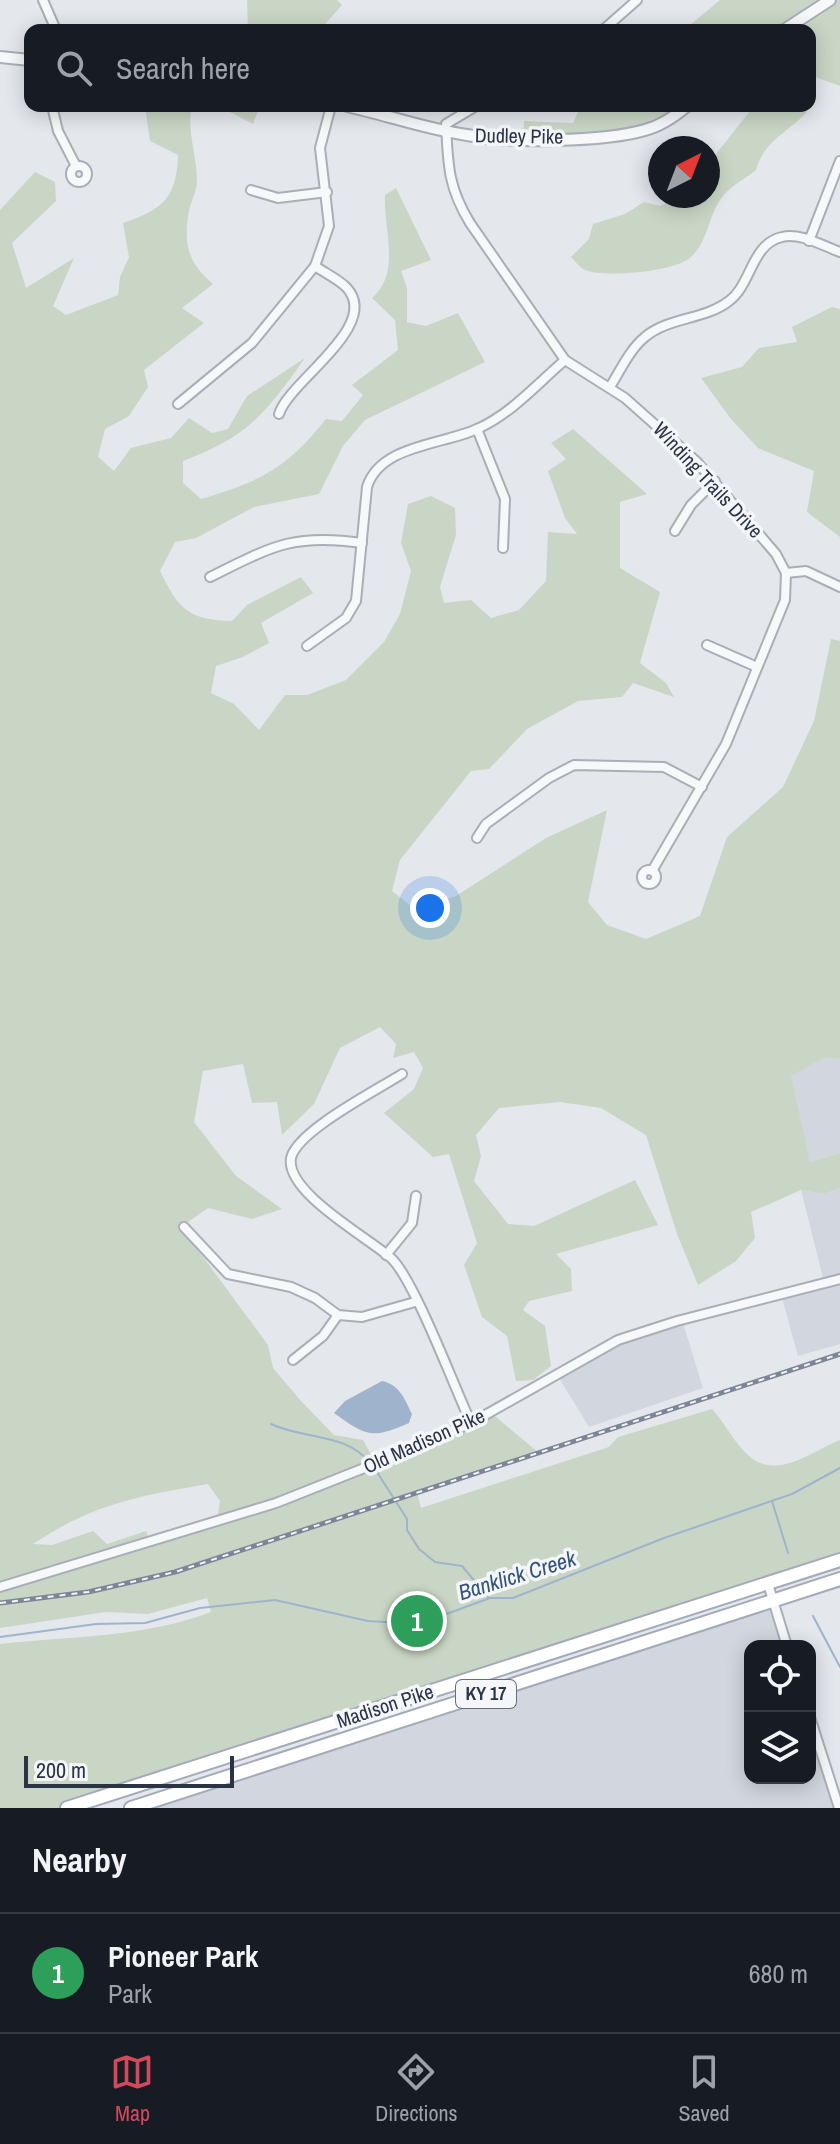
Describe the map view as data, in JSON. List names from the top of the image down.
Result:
{
  "streets": {
    "main road": ["KY 17", "Madison Pike"],
    "street": ["Dudley Pike", "Winding Trails Drive", "Old Madison Pike"]
  },
  "crossings": [
    ["Dudley Pike", "Winding Trails Drive"]
  ],
  "water": ["Banklick Creek"],
  "scale_bar": "200 m",
  "north": "top right",
  "page": {
    "search": "Search here",
    "pins": "1",
    "scale": "200 m",
    "heading": "Nearby",
    "list": [
      {
        "mark": "1",
        "name": "Pioneer Park",
        "note": "Park",
        "value": "680 m"
      }
    ],
    "nav": ["Map", "Directions", "Saved"]
  }
}
